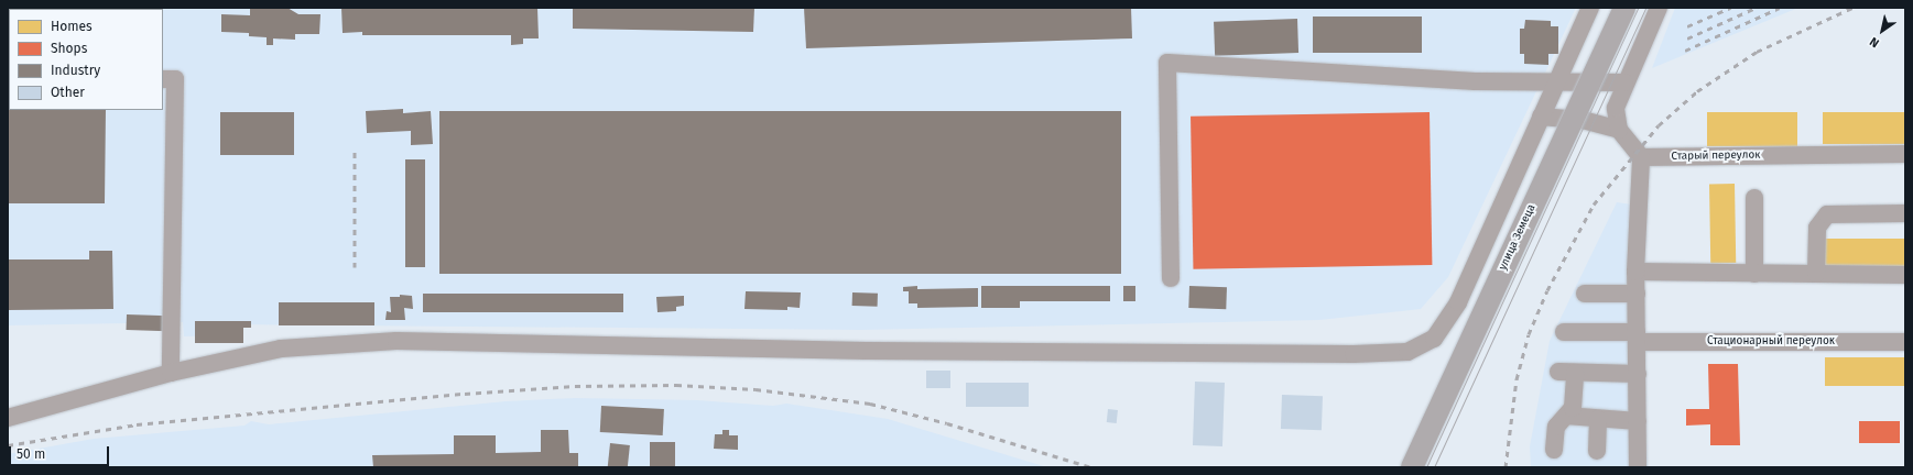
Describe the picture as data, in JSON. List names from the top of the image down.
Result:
{
  "streets": {
    "main road": ["улица Земеца"],
    "street": ["Старый переулок", "Стационарный переулок"]
  },
  "legend": [
    "Homes",
    "Shops",
    "Industry",
    "Other"
  ],
  "scale_bar": "50 m",
  "north": "bottom left"
}
